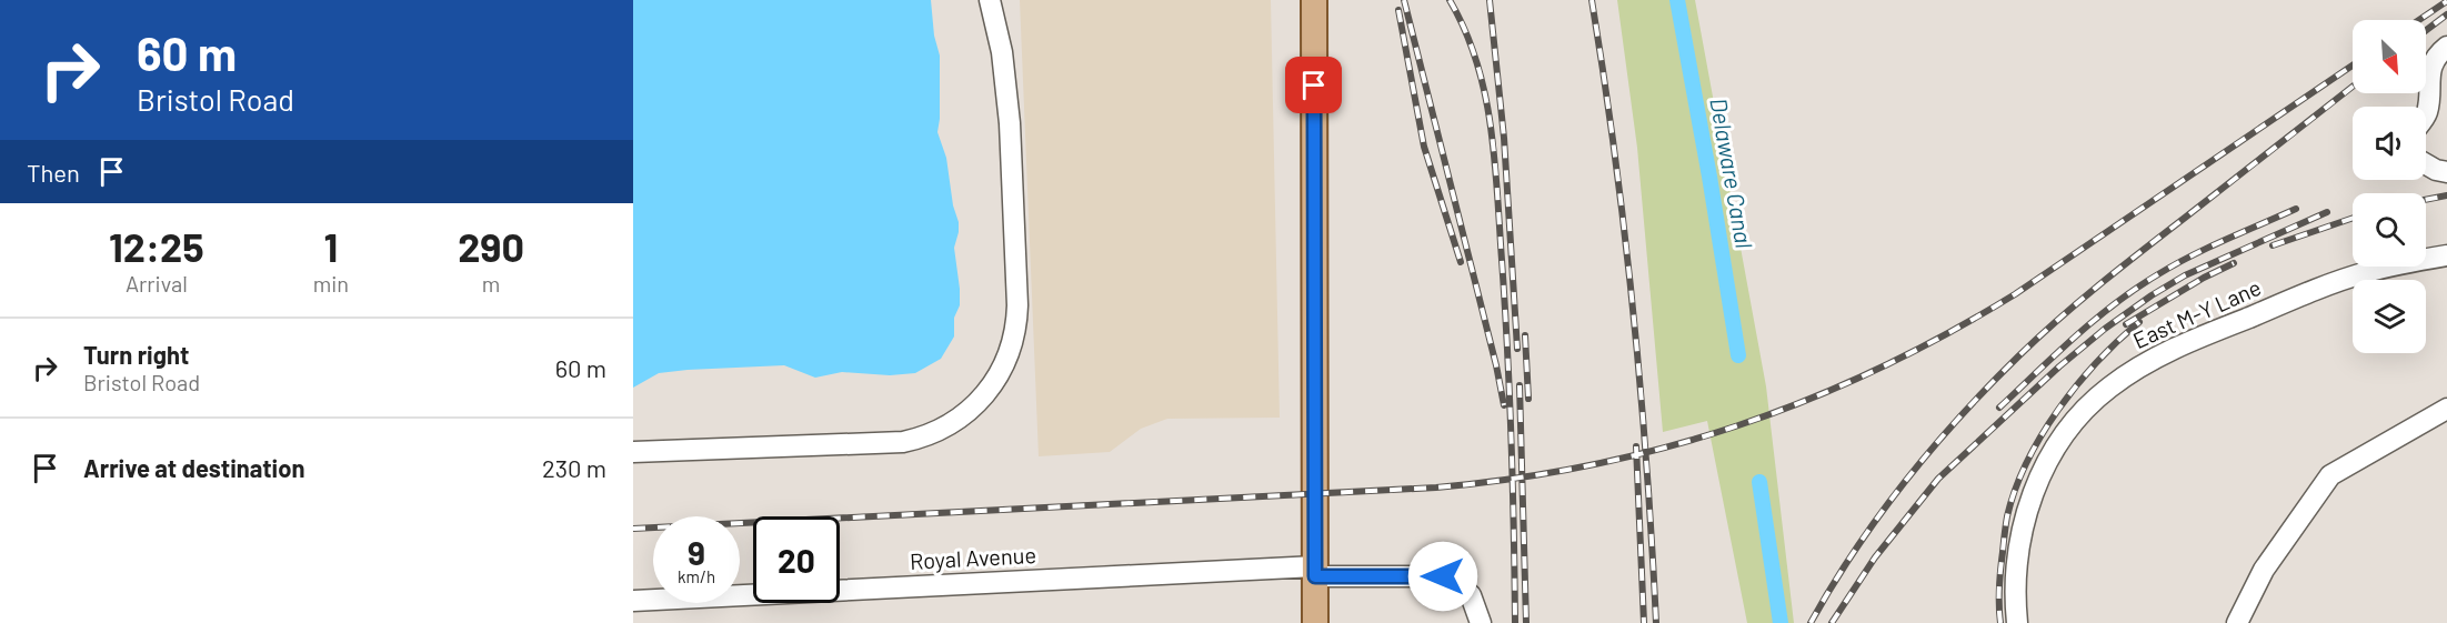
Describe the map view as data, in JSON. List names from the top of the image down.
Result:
{
  "streets": {
    "street": ["East M-Y Lane", "Royal Avenue"]
  },
  "water": ["Delaware Canal"],
  "north": "bottom right",
  "page": {
    "turn": ["60 m", "Bristol Road"],
    "then": "Then",
    "eta": [
      "12:25",
      "Arrival",
      "1",
      "min",
      "290",
      "m"
    ],
    "list": [
      {
        "name": "Turn right",
        "note": "Bristol Road",
        "value": "60 m"
      },
      {
        "name": "Arrive at destination",
        "value": "230 m"
      }
    ],
    "speed": "9 km/h",
    "limit": "20"
  }
}
